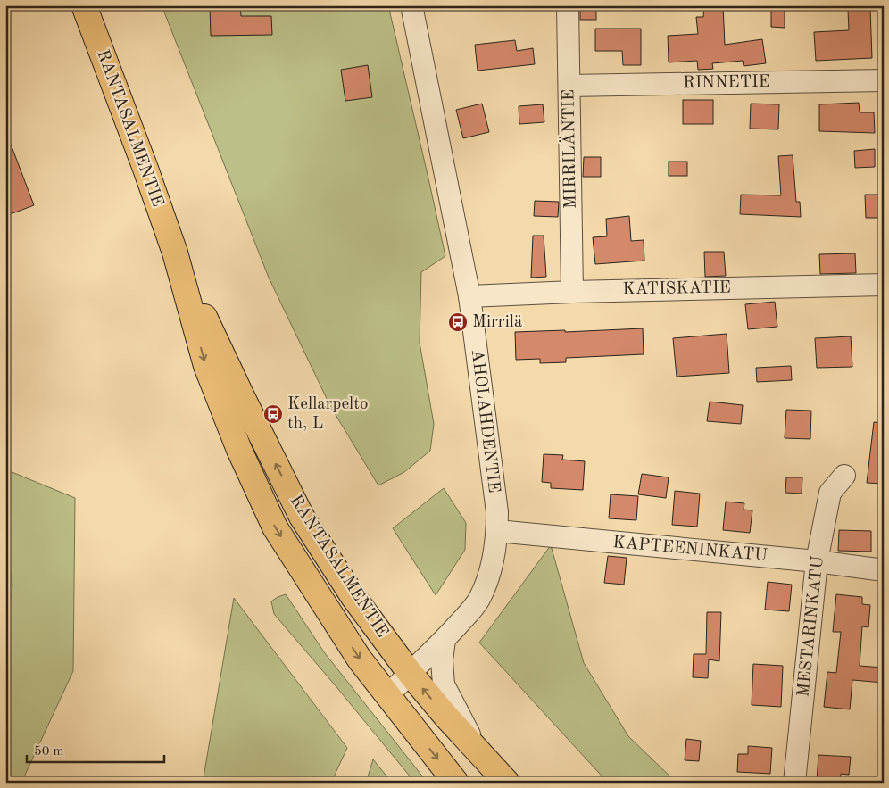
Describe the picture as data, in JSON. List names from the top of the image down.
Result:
{
  "streets": {
    "highway": ["RANTASALMENTIE"],
    "street": [
      "RINNETIE",
      "MIRRILÄNTIE",
      "KATISKATIE",
      "AHOLAHDENTIE",
      "KAPTEENINKATU",
      "MESTARINKATU"
    ]
  },
  "crossings": [
    ["RINNETIE", "MIRRILÄNTIE"],
    ["RANTASALMENTIE", "AHOLAHDENTIE"],
    ["MIRRILÄNTIE", "KATISKATIE"],
    ["KATISKATIE", "AHOLAHDENTIE"],
    ["AHOLAHDENTIE", "KAPTEENINKATU"],
    ["KAPTEENINKATU", "MESTARINKATU"]
  ],
  "places": {
    "bus stop": ["Mirrilä", "Kellarpelto th, L"]
  },
  "scale_bar": "50 m"
}
